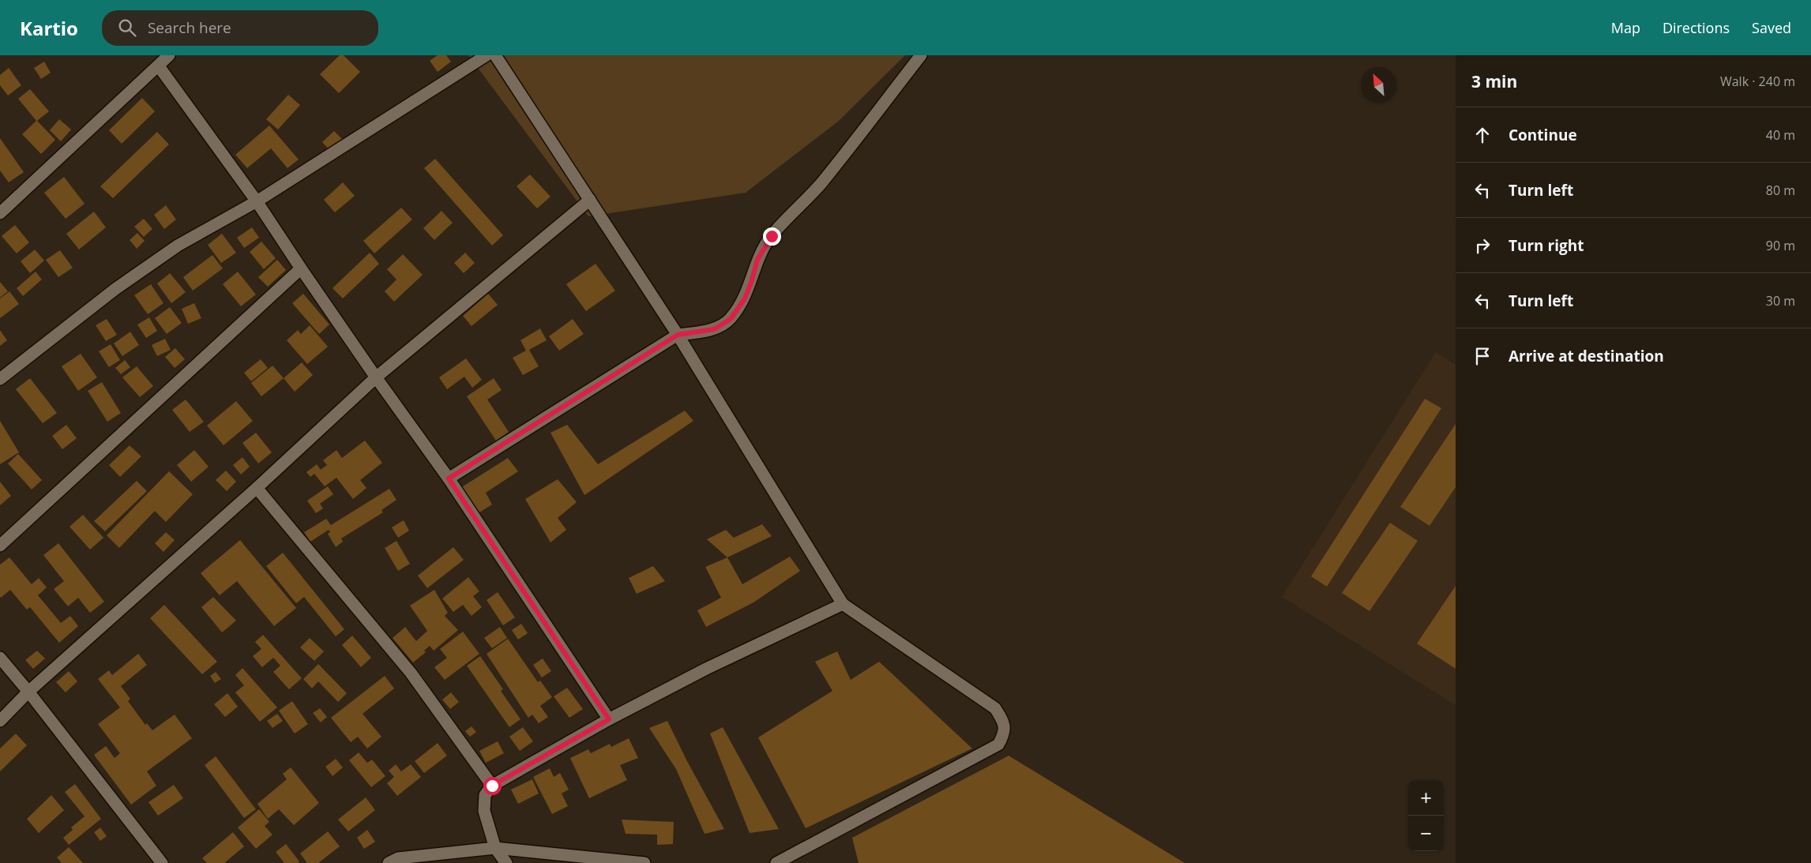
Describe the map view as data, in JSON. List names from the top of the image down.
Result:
{
  "north": "top left",
  "page": {
    "header": "Kartio",
    "search": "Search here",
    "nav": ["Map", "Directions", "Saved"],
    "heading": ["3 min", "Walk · 240 m"],
    "list": [
      ["Continue", "40 m"],
      ["Turn left", "80 m"],
      ["Turn right", "90 m"],
      ["Turn left", "30 m"],
      "Arrive at destination"
    ],
    "map_buttons": ["+", "−"]
  }
}
